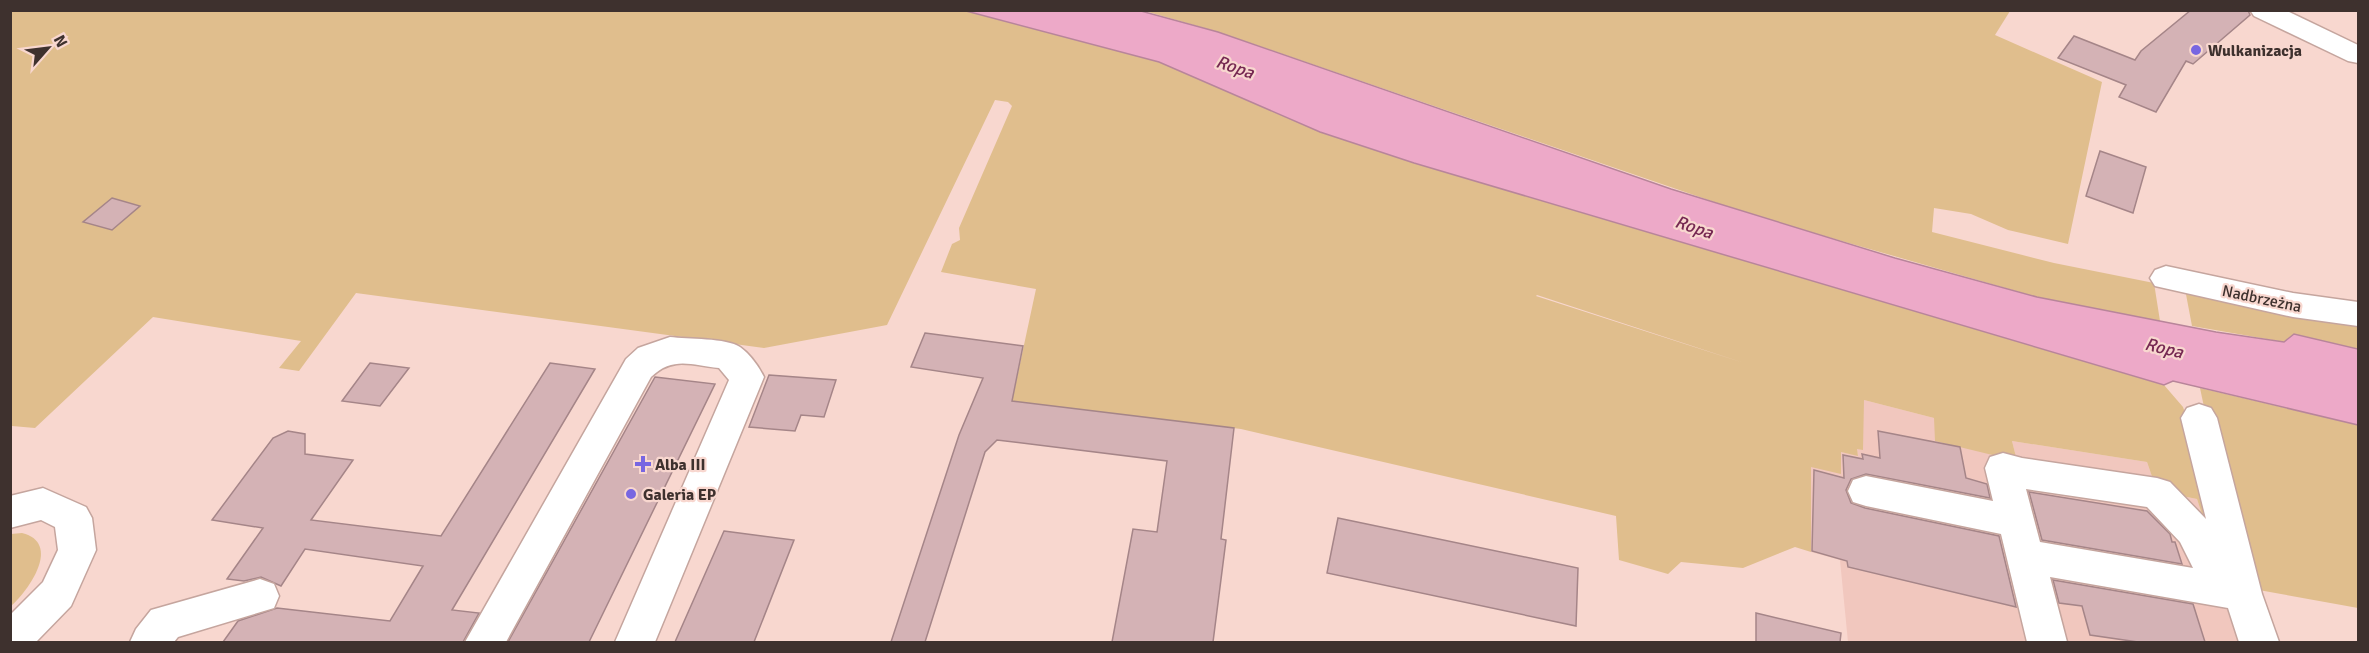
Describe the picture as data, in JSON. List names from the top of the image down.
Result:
{
  "streets": {
    "street": ["Nadbrzeżna"]
  },
  "water": ["Ropa"],
  "places": {
    "other": ["Wulkanizacja", "Galeria EP"],
    "health": ["Alba III"]
  },
  "north": "top right"
}
